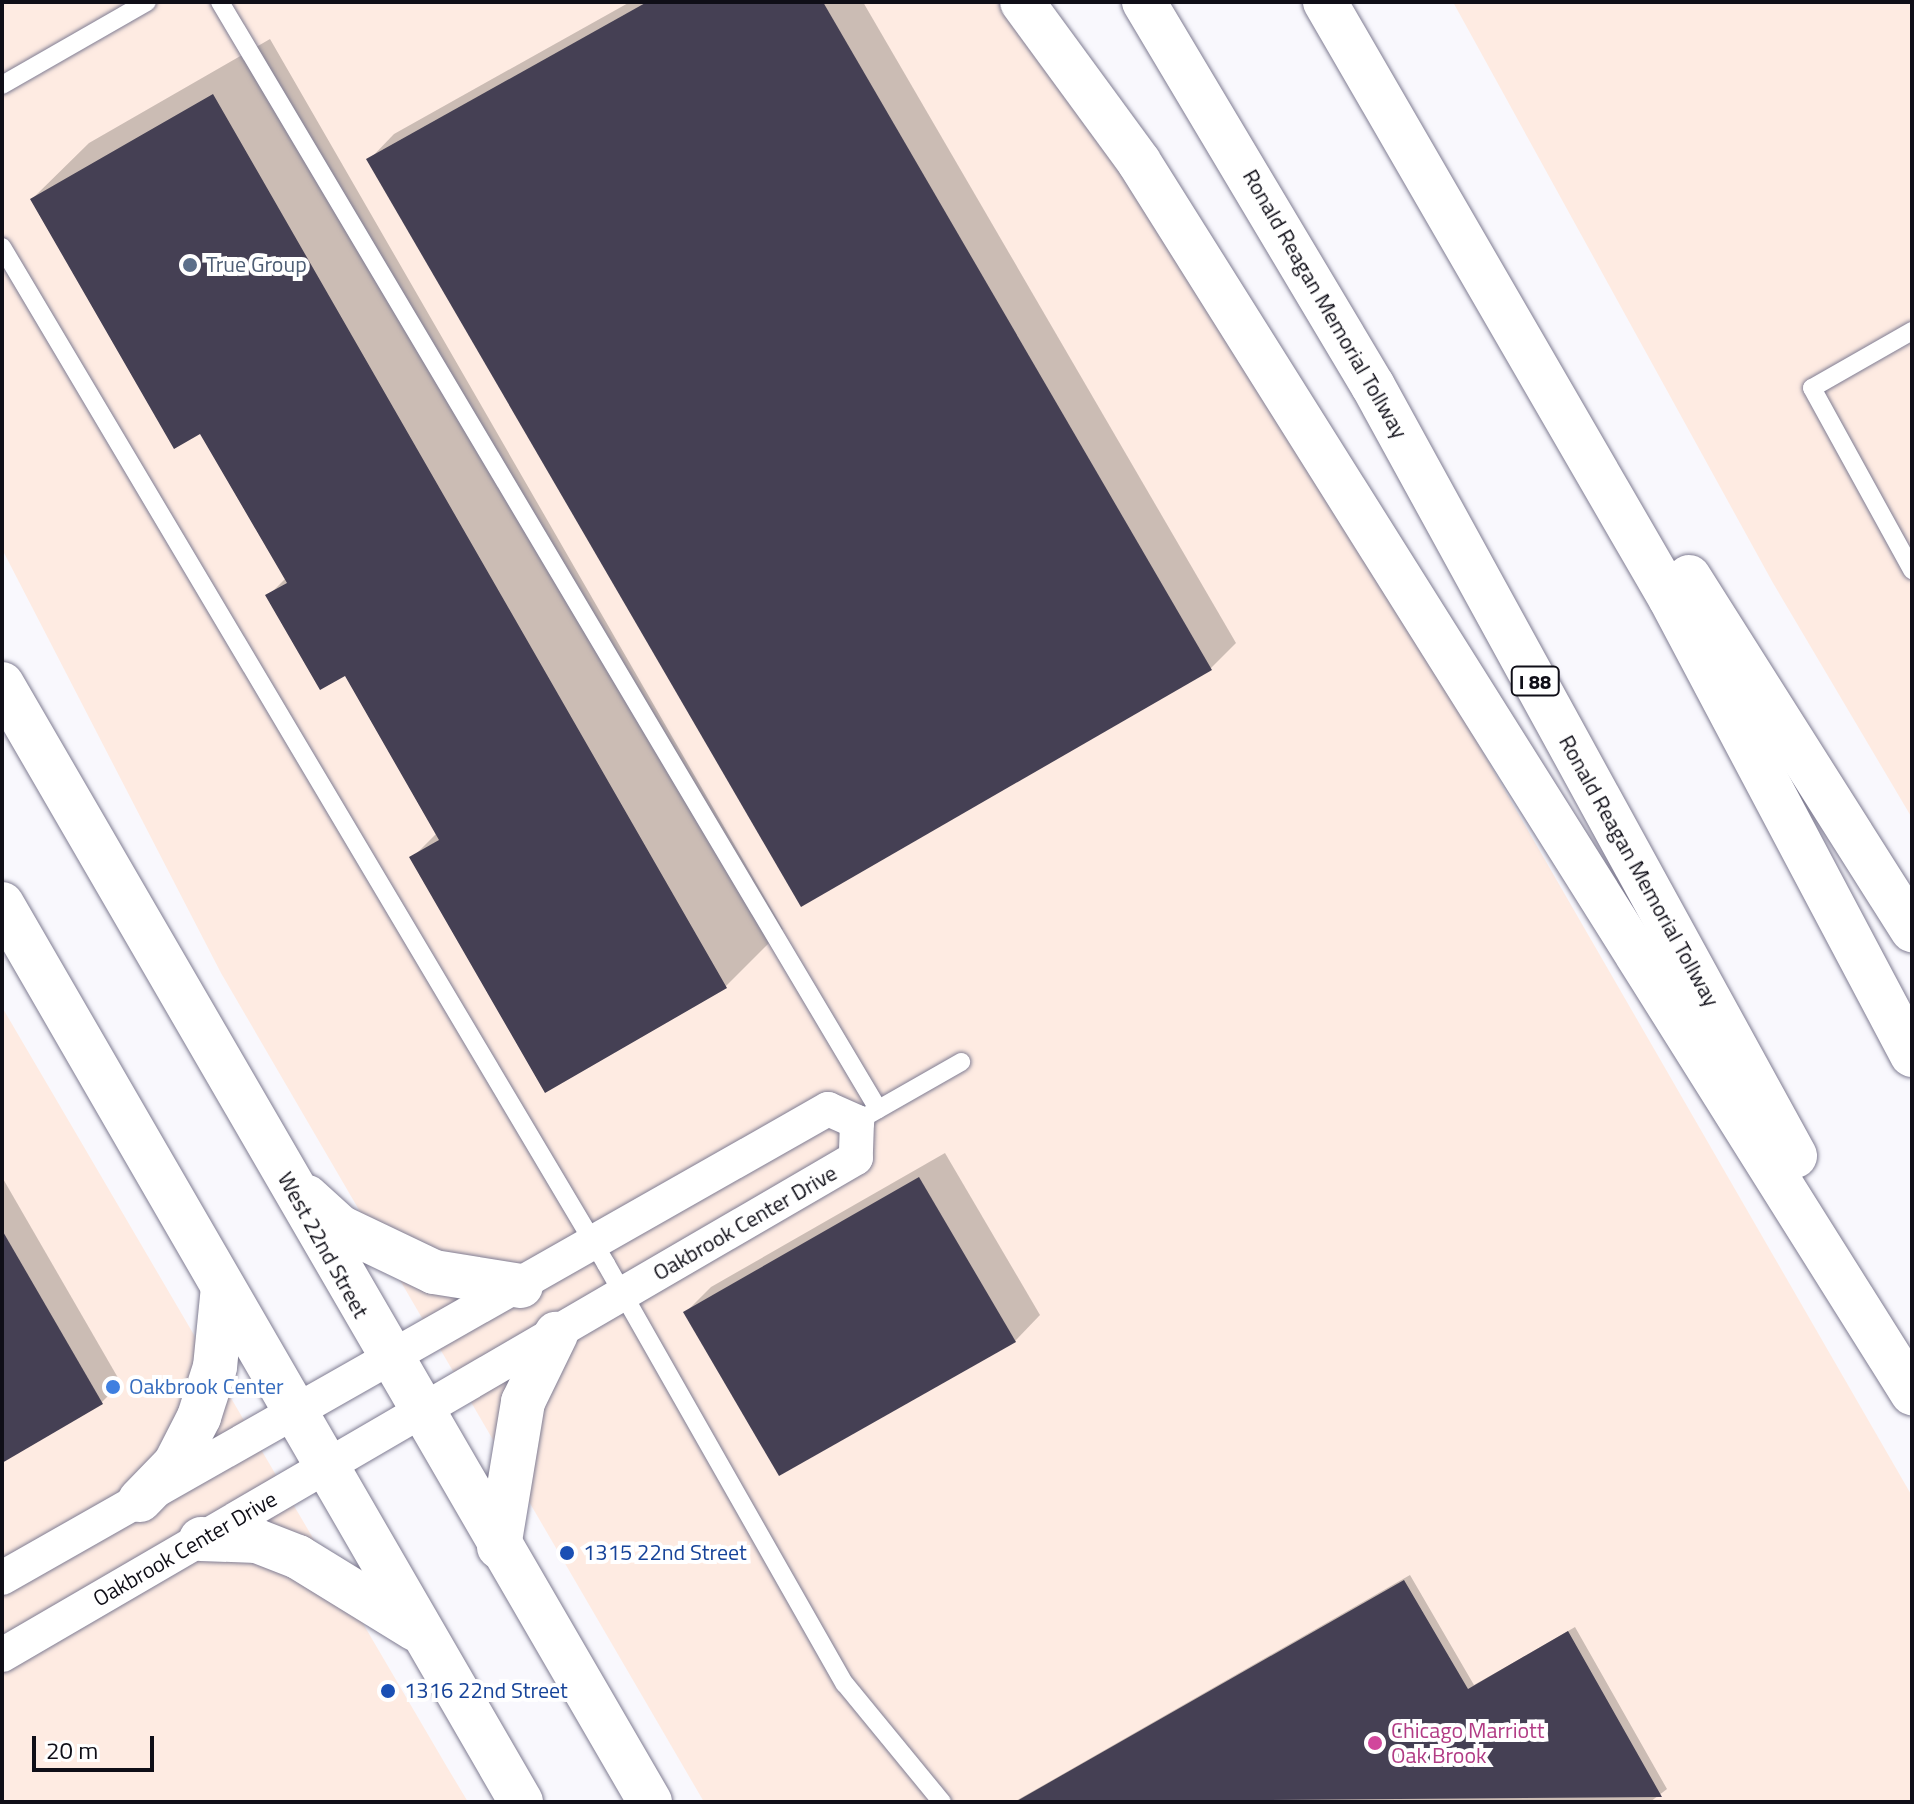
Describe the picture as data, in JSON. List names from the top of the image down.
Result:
{
  "streets": {
    "main road": ["Ronald Reagan Memorial Tollway", "I 88", "West 22nd Street"],
    "street": ["Oakbrook Center Drive"]
  },
  "crossings": [
    ["Oakbrook Center Drive", "West 22nd Street"]
  ],
  "places": [
    "True Group",
    "Oakbrook Center",
    "1315 22nd Street",
    "1316 22nd Street",
    "Chicago Marriott Oak Brook"
  ],
  "scale_bar": "20 m"
}
